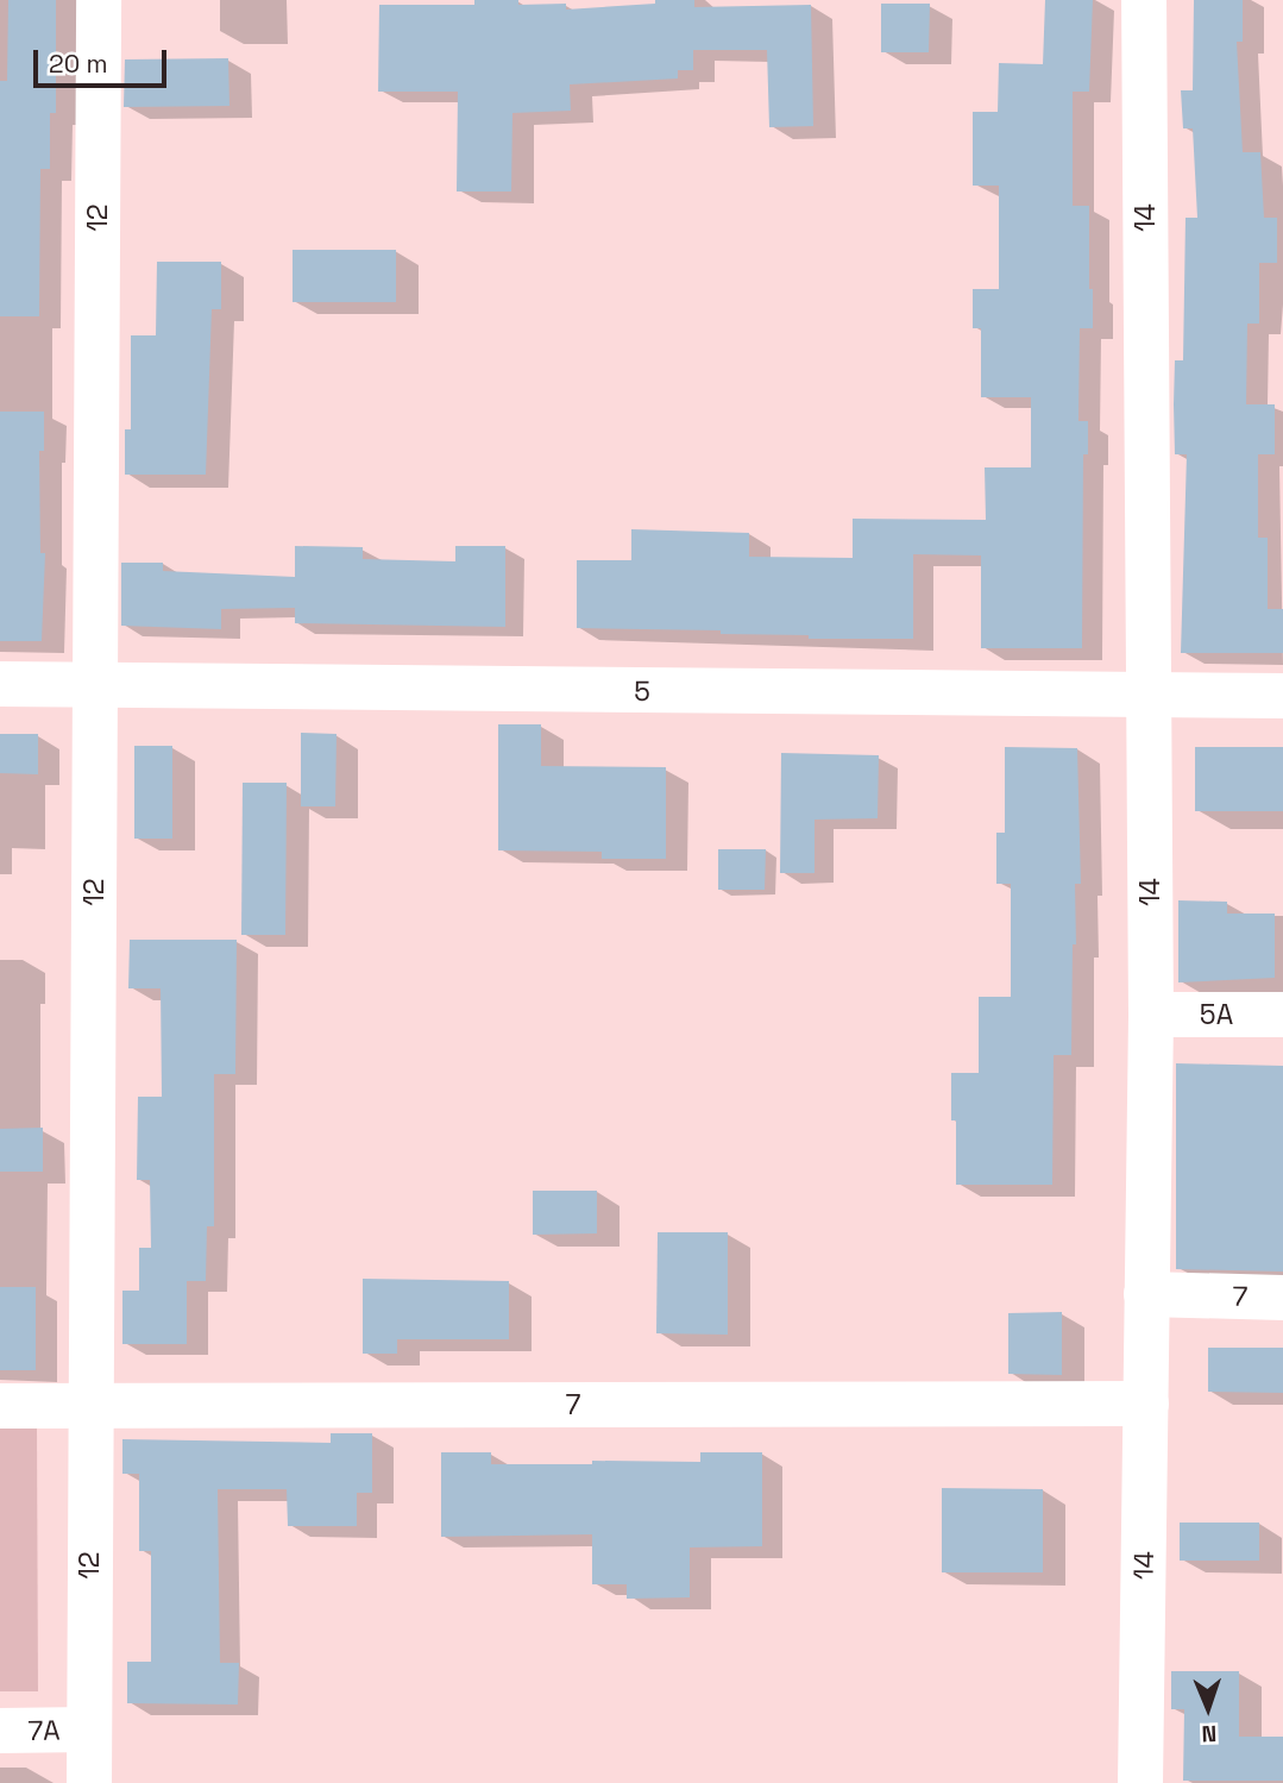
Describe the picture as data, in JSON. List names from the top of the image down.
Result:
{
  "streets": {
    "street": [
      "12",
      "14",
      "5",
      "5A",
      "7",
      "7A"
    ]
  },
  "crossings": [
    ["12", "5"],
    ["12", "7"],
    ["12", "7A"],
    ["14", "5"],
    ["14", "5A"],
    ["14", "7"]
  ],
  "scale_bar": "20 m",
  "north": "bottom"
}
